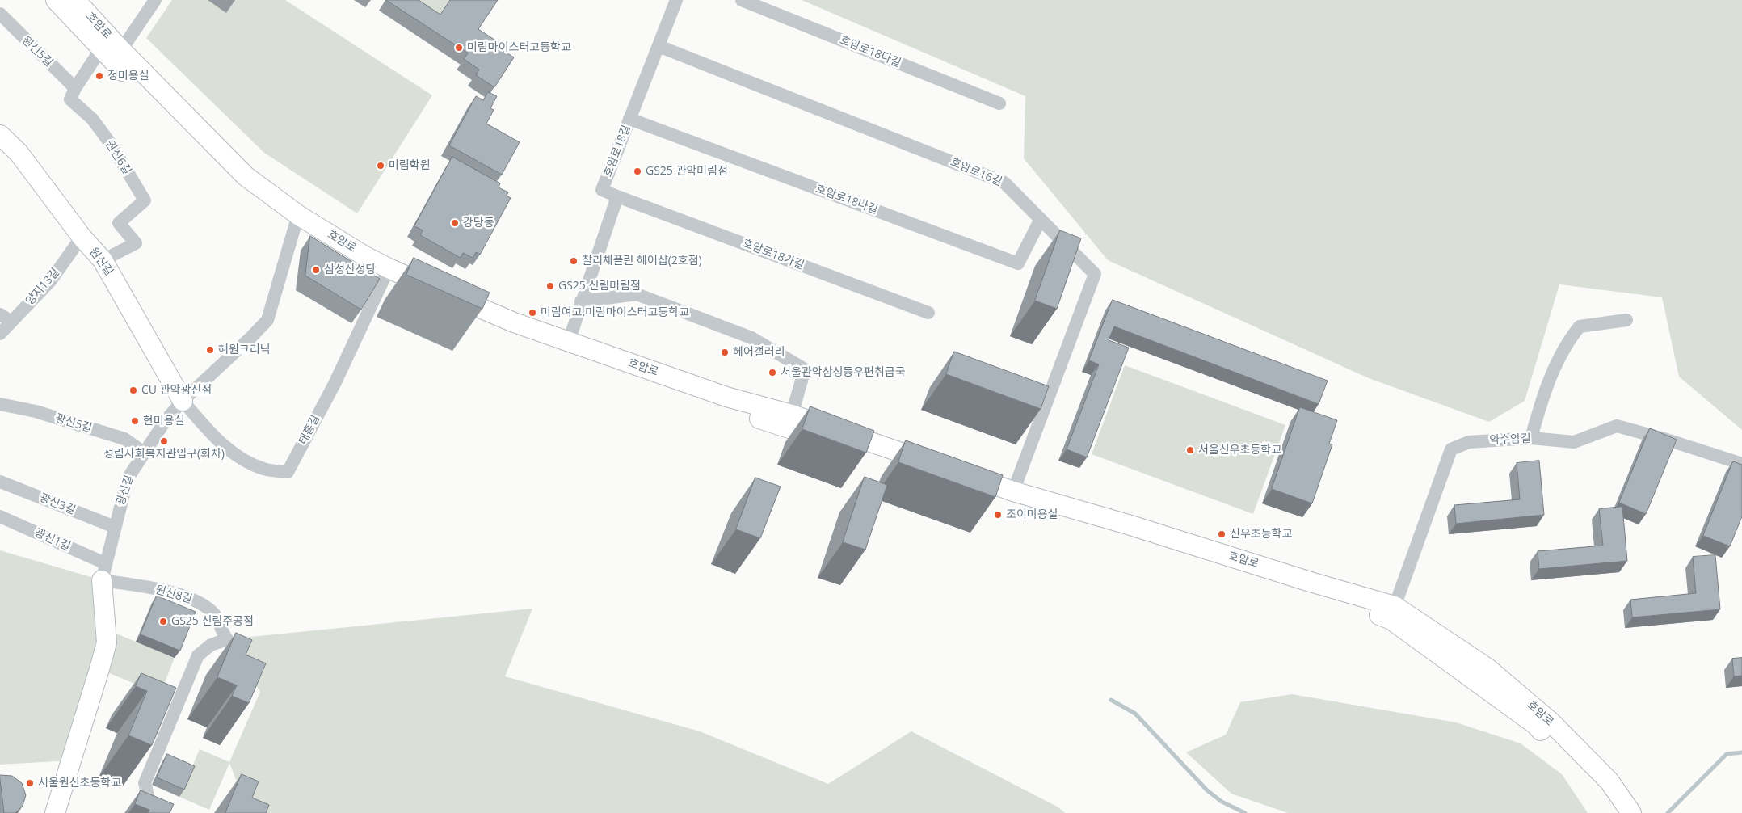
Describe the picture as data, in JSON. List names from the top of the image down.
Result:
{
  "streets": {
    "main road": ["호암로", "원신길", "광신길"],
    "street": [
      "원신5길",
      "호암로18다길",
      "호암로18길",
      "원신6길",
      "호암로16길",
      "호암로18나길",
      "호암로18가길",
      "양지13길",
      "광신5길",
      "태흥길",
      "약수암길",
      "광신3길",
      "광신1길",
      "원신8길"
    ]
  },
  "crossings": [
    ["호암로", "호암로16길"],
    ["호암로", "태흥길"],
    ["호암로", "약수암길"],
    ["호암로", "광신길"],
    ["원신5길", "원신6길"],
    ["호암로18길", "호암로16길"],
    ["호암로18길", "호암로18나길"],
    ["호암로18길", "호암로18가길"],
    ["원신6길", "원신길"],
    ["호암로16길", "호암로18나길"],
    ["원신길", "양지13길"],
    ["원신길", "태흥길"],
    ["원신길", "광신길"],
    ["광신5길", "광신길"],
    ["태흥길", "광신길"],
    ["광신길", "광신3길"],
    ["광신길", "광신1길"],
    ["광신길", "원신8길"],
    ["광신1길", "원신8길"]
  ],
  "places": [
    "미림마이스터고등학교",
    "정미용실",
    "미림학원",
    "GS25 관악미림점",
    "강당동",
    "찰리체플린 헤어샵(2호점)",
    "삼성산성당",
    "GS25 신림미림점",
    "미림여고.미림마이스터고등학교",
    "혜원크리닉",
    "헤어갤러리",
    "서울관악삼성동우편취급국",
    "CU 관악광신점",
    "현미용실",
    "성림사회복지관입구(회차)",
    "서울신우초등학교",
    "조이미용실",
    "신우초등학교",
    "GS25 신림주공점",
    "서울원신초등학교"
  ]
}
